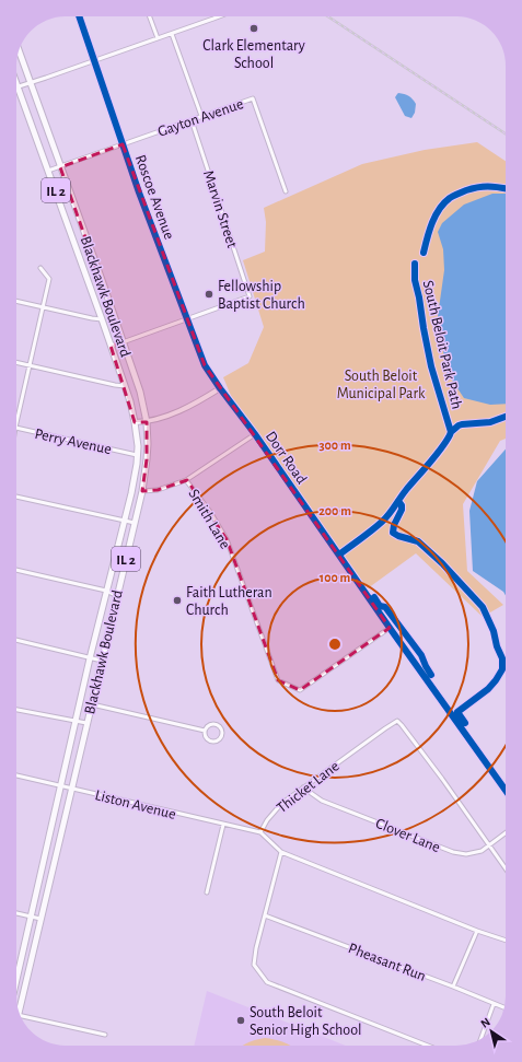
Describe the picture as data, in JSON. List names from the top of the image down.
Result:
{
  "streets": {
    "main road": ["IL 2", "Blackhawk Boulevard"],
    "street": [
      "Gayton Avenue",
      "Roscoe Avenue",
      "Marvin Street",
      "Perry Avenue",
      "Dorr Road",
      "Smith Lane",
      "Thicket Lane",
      "Liston Avenue",
      "Clover Lane",
      "Pheasant Run"
    ],
    "cycle path": ["South Beloit Park Path"]
  },
  "crossings": [
    ["Gayton Avenue", "Roscoe Avenue"],
    ["Gayton Avenue", "Marvin Street"],
    ["Gayton Avenue", "Blackhawk Boulevard"],
    ["Roscoe Avenue", "Marvin Street"],
    ["Roscoe Avenue", "Dorr Road"],
    ["Blackhawk Boulevard", "Perry Avenue"],
    ["Blackhawk Boulevard", "Liston Avenue"],
    ["Dorr Road", "Smith Lane"],
    ["Thicket Lane", "Liston Avenue"],
    ["Thicket Lane", "Clover Lane"]
  ],
  "parks": ["South Beloit Municipal Park"],
  "places": [
    "Clark Elementary School",
    "Fellowship Baptist Church",
    "Faith Lutheran Church",
    "South Beloit Senior High School"
  ],
  "north": "top left",
  "rings": ["300 m", "200 m", "100 m"]
}
